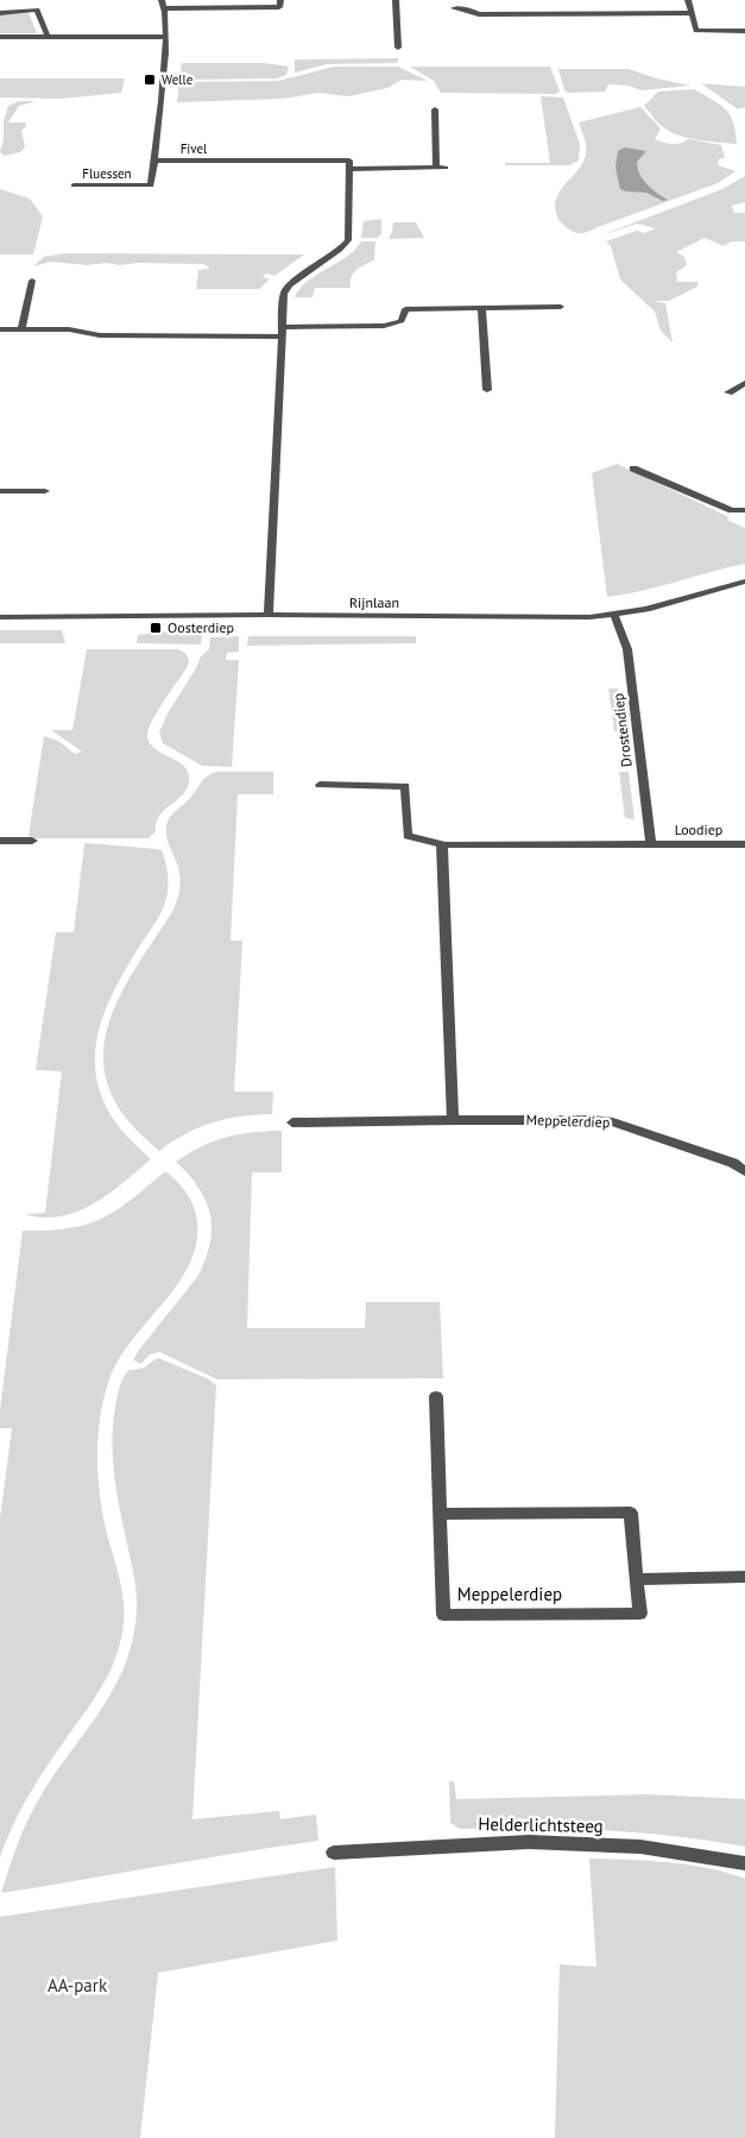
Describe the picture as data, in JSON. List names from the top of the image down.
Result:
{
  "streets": {
    "street": [
      "Fivel",
      "Fluessen",
      "Rijnlaan",
      "Drostendiep",
      "Loodiep",
      "Meppelerdiep",
      "Helderlichtsteeg"
    ]
  },
  "crossings": [
    ["Fivel", "Fluessen"],
    ["Rijnlaan", "Drostendiep"],
    ["Drostendiep", "Loodiep"]
  ],
  "parks": ["AA-park"],
  "places": {
    "transit": ["Welle", "Oosterdiep"]
  }
}
